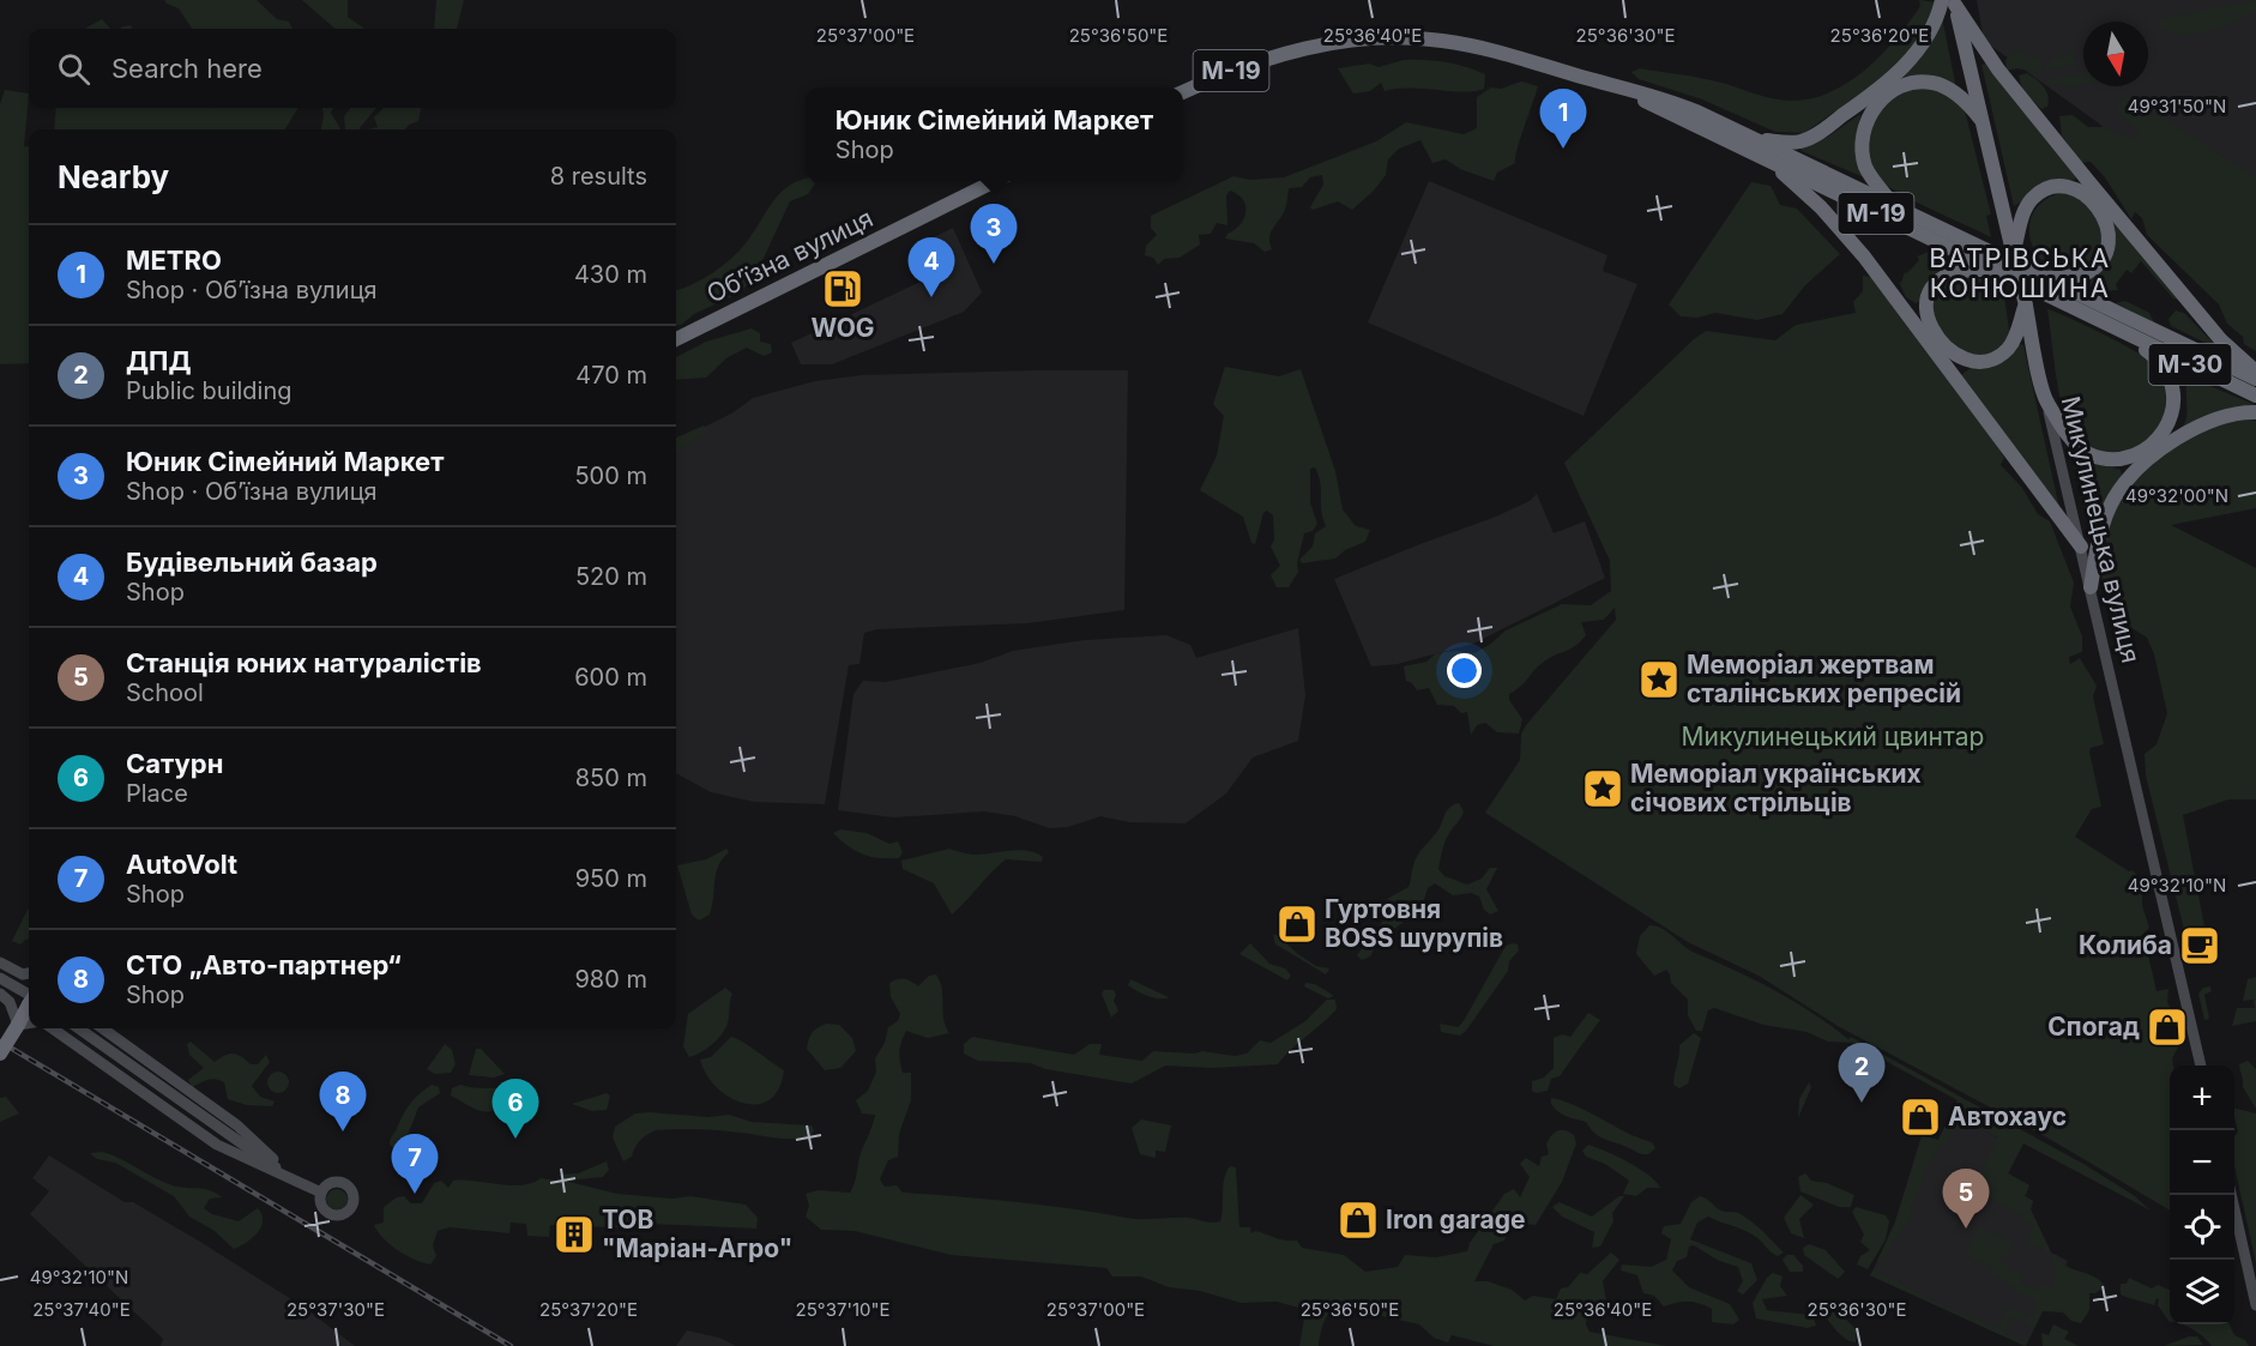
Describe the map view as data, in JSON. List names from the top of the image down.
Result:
{
  "streets": {
    "highway": [
      "М-19",
      "Обʼїзна вулиця",
      "М-30",
      "Микулинецька вулиця"
    ]
  },
  "crossings": [
    ["М-19", "М-30"],
    ["М-19", "Микулинецька вулиця"]
  ],
  "districts": ["ВАТРІВСЬКА КОНЮШИНА"],
  "parks": ["Микулинецький цвинтар"],
  "places": {
    "fuel station": ["WOG"],
    "place": ["Меморіал жертвам сталінських репресій", "Меморіал українських січових стрільців"],
    "shop": [
      "Гуртовня BOSS шурупів",
      "Спогад",
      "Автохаус",
      "Iron garage"
    ],
    "cafe": ["Колиба"],
    "building": ["ТОВ \"Маріан-Агро\""]
  },
  "north": "bottom",
  "page": {
    "search": "Search here",
    "popup": ["Юник Сімейний Маркет", "Shop"],
    "pins": [
      "1",
      "3",
      "4",
      "2",
      "8",
      "6",
      "7",
      "5"
    ],
    "heading": ["Nearby", "8 results"],
    "list": [
      {
        "mark": "1",
        "name": "METRO",
        "note": "Shop · Обʼїзна вулиця",
        "value": "430 m"
      },
      {
        "mark": "2",
        "name": "ДПД",
        "note": "Public building",
        "value": "470 m"
      },
      {
        "mark": "3",
        "name": "Юник Сімейний Маркет",
        "note": "Shop · Обʼїзна вулиця",
        "value": "500 m"
      },
      {
        "mark": "4",
        "name": "Будівельний базар",
        "note": "Shop",
        "value": "520 m"
      },
      {
        "mark": "5",
        "name": "Станція юних натуралістів",
        "note": "School",
        "value": "600 m"
      },
      {
        "mark": "6",
        "name": "Сатурн",
        "note": "Place",
        "value": "850 m"
      },
      {
        "mark": "7",
        "name": "AutoVolt",
        "note": "Shop",
        "value": "950 m"
      },
      {
        "mark": "8",
        "name": "СТО „Авто-партнер“",
        "note": "Shop",
        "value": "980 m"
      }
    ],
    "map_buttons": ["+", "−"]
  },
  "coordinates": [
    "25°37'00\"E",
    "25°36'50\"E",
    "25°36'40\"E",
    "25°36'30\"E",
    "25°36'20\"E",
    "49°31'50\"N",
    "49°32'00\"N",
    "49°32'10\"N",
    "25°37'40\"E",
    "25°37'30\"E",
    "25°37'20\"E",
    "25°37'10\"E"
  ]
}
